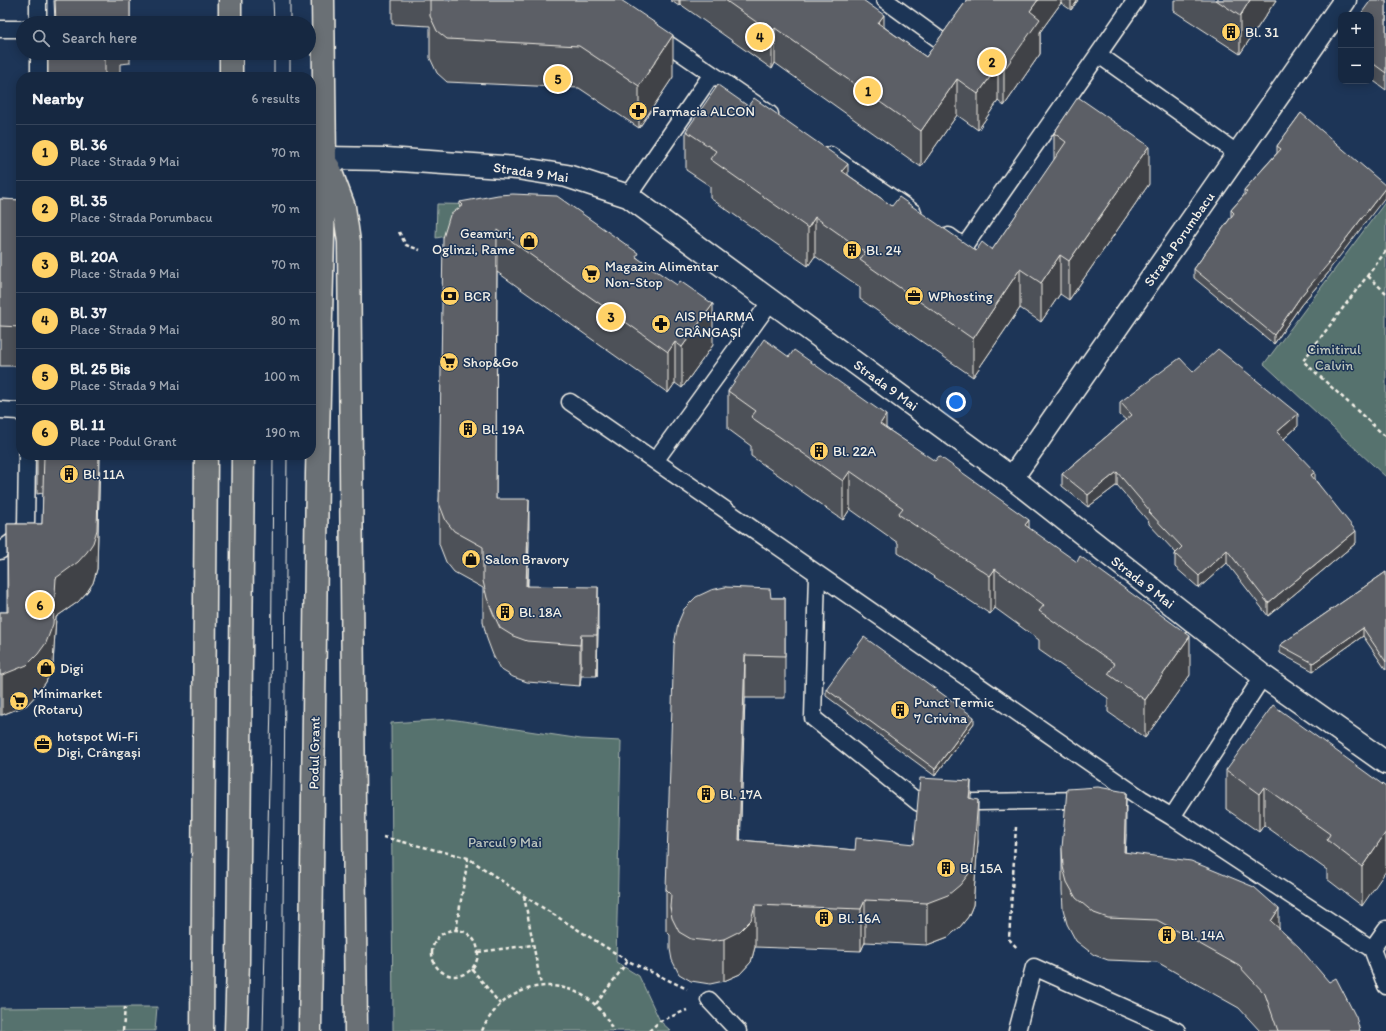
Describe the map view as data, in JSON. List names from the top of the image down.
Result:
{
  "streets": {
    "main road": ["Podul Grant"],
    "street": ["Strada 9 Mai", "Strada Porumbacu"]
  },
  "crossings": [
    ["Strada 9 Mai", "Strada Porumbacu"],
    ["Strada 9 Mai", "Podul Grant"]
  ],
  "parks": ["Cimitirul Calvin", "Parcul 9 Mai"],
  "places": {
    "building": [
      "Bl. 31",
      "Bl. 24",
      "Bl. 19A",
      "Bl. 22A",
      "Bl. 11A",
      "Bl. 18A",
      "Punct Termic 7 Crivina",
      "Bl. 17A",
      "Bl. 15A",
      "Bl. 16A",
      "Bl. 14A"
    ],
    "pharmacy": ["Farmacia ALCON", "AIS PHARMA CRÂNGAȘI"],
    "shop": ["Geamuri, Oglinzi, Rame", "Salon Bravory", "Digi"],
    "supermarket": ["Magazin Alimentar Non-Stop", "Shop&Go", "Minimarket (Rotaru)"],
    "bank": ["BCR"],
    "office": ["WPhosting", "hotspot Wi-Fi Digi, Crângași"]
  },
  "page": {
    "map_buttons": ["+", "−"],
    "search": "Search here",
    "pins": [
      "4",
      "2",
      "5",
      "1",
      "3",
      "6"
    ],
    "heading": ["Nearby", "6 results"],
    "list": [
      {
        "mark": "1",
        "name": "Bl. 36",
        "note": "Place · Strada 9 Mai",
        "value": "70 m"
      },
      {
        "mark": "2",
        "name": "Bl. 35",
        "note": "Place · Strada Porumbacu",
        "value": "70 m"
      },
      {
        "mark": "3",
        "name": "Bl. 20A",
        "note": "Place · Strada 9 Mai",
        "value": "70 m"
      },
      {
        "mark": "4",
        "name": "Bl. 37",
        "note": "Place · Strada 9 Mai",
        "value": "80 m"
      },
      {
        "mark": "5",
        "name": "Bl. 25 Bis",
        "note": "Place · Strada 9 Mai",
        "value": "100 m"
      },
      {
        "mark": "6",
        "name": "Bl. 11",
        "note": "Place · Podul Grant",
        "value": "190 m"
      }
    ]
  }
}
